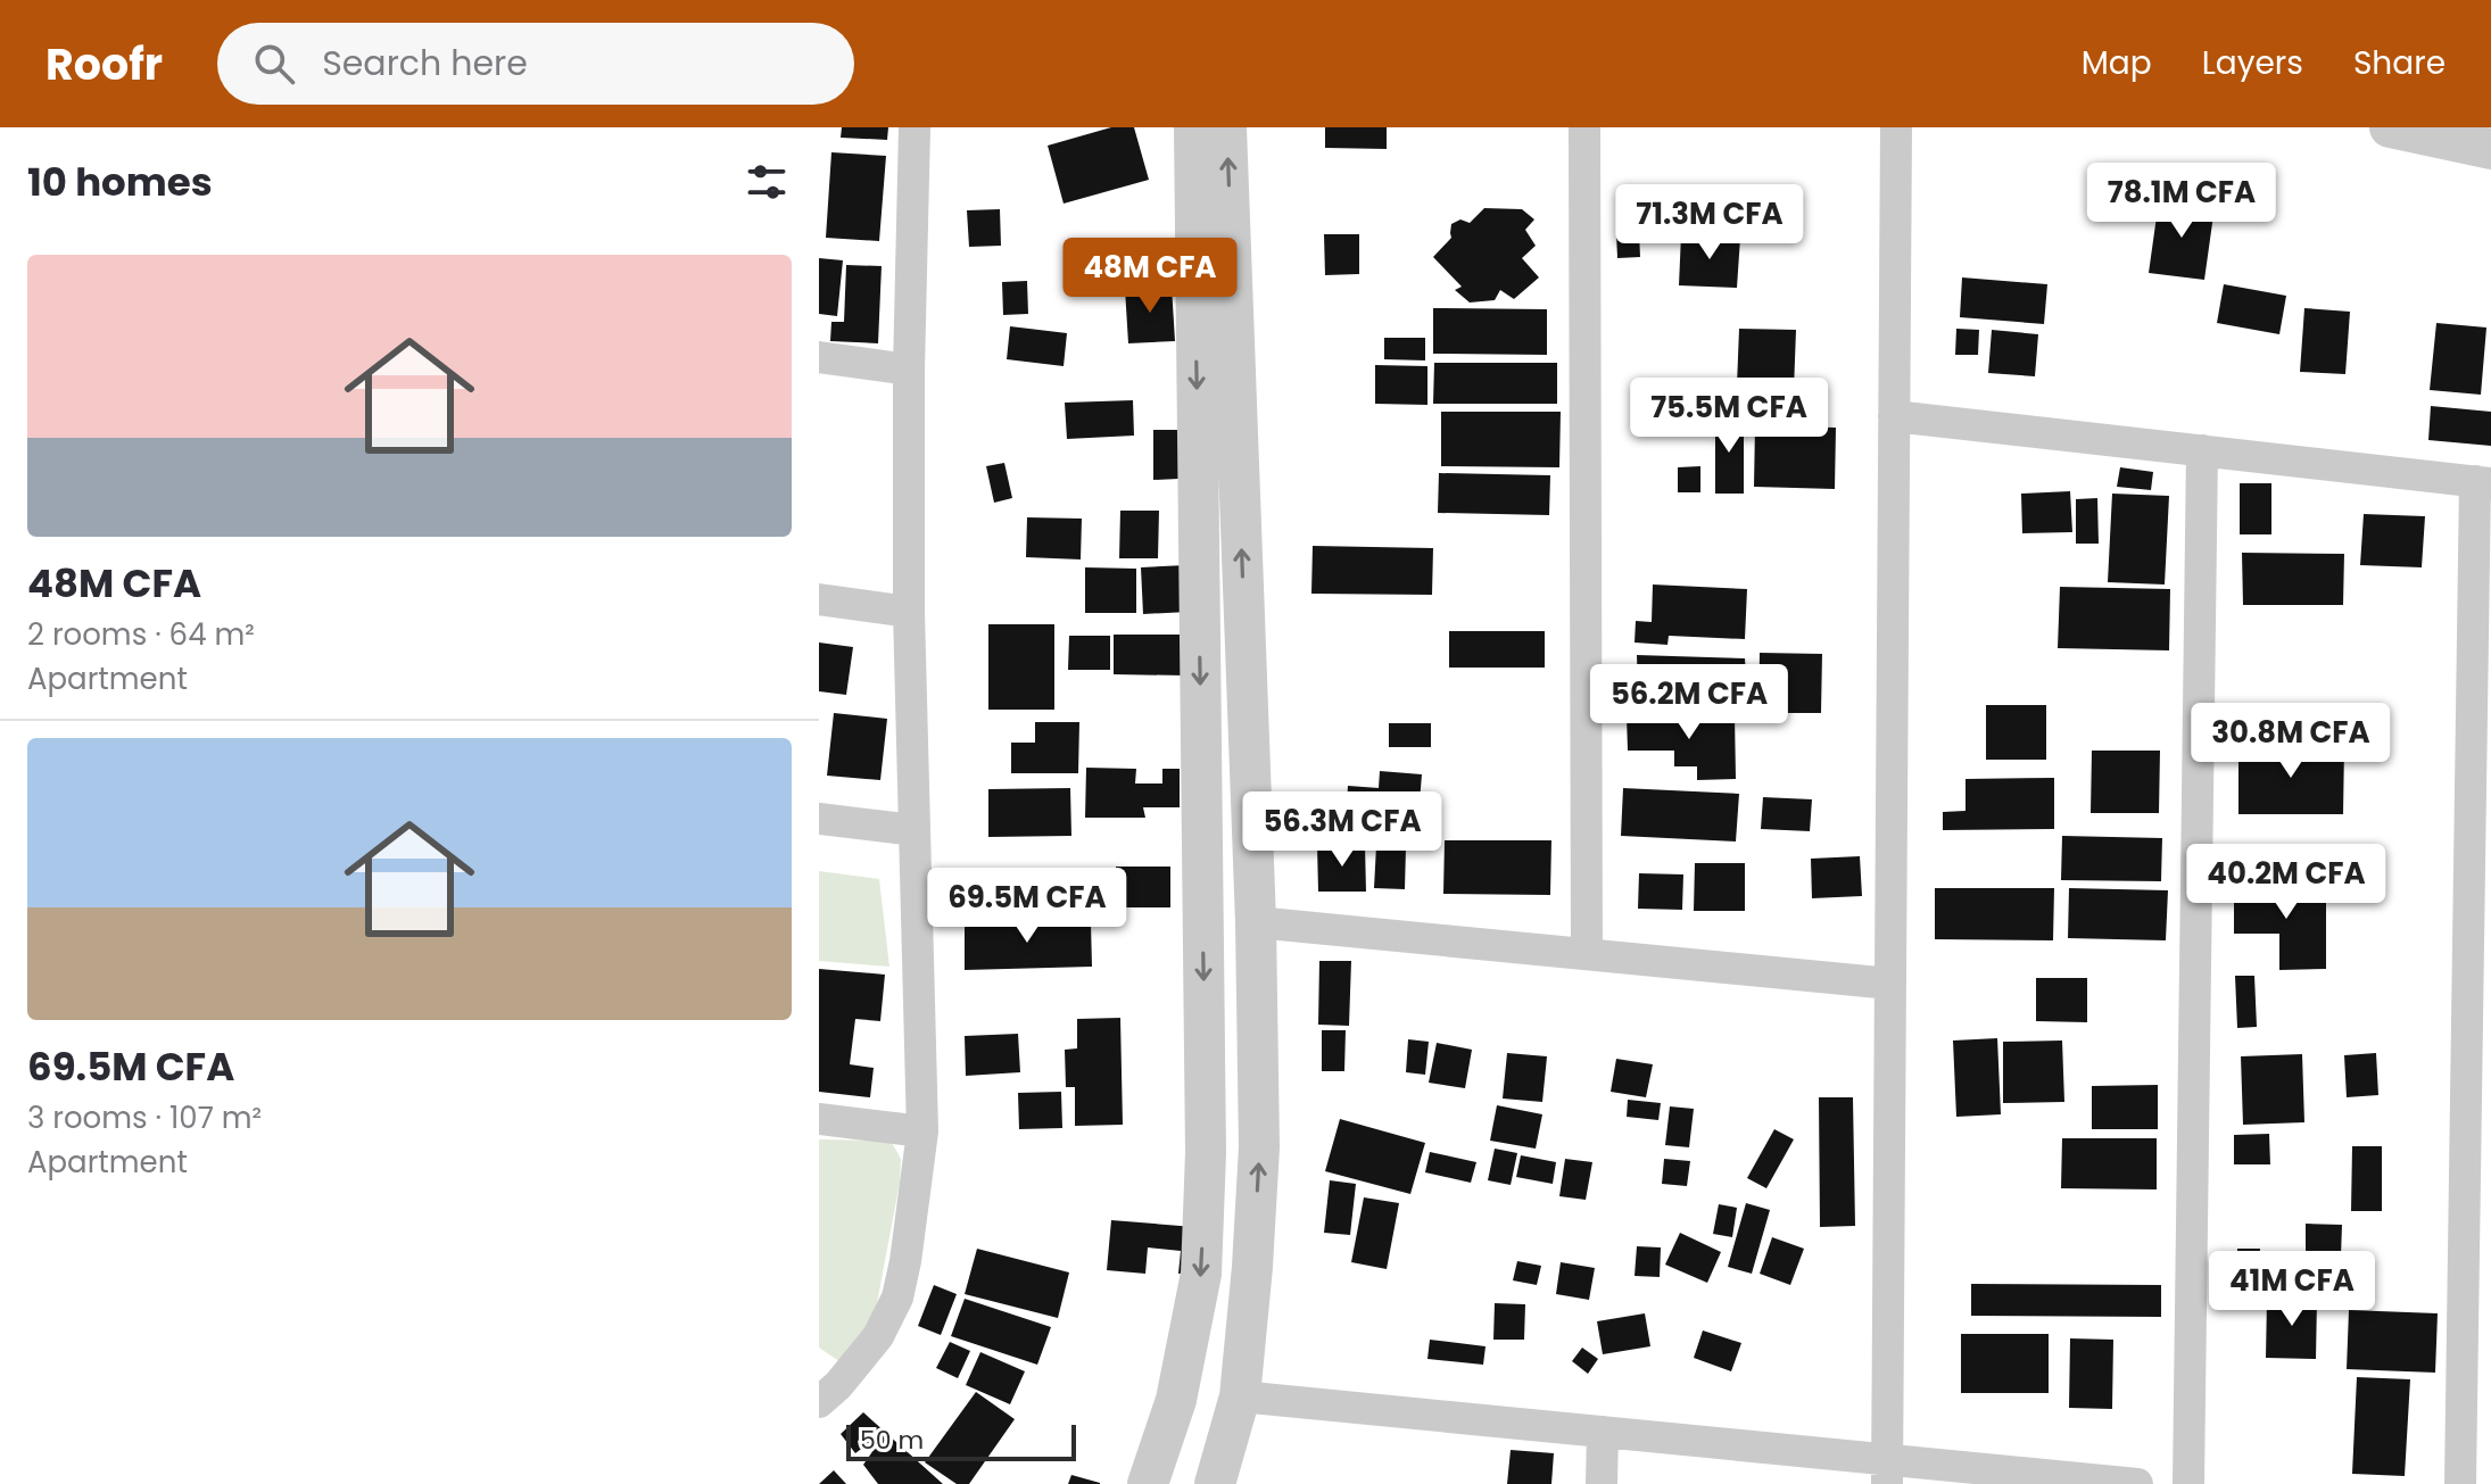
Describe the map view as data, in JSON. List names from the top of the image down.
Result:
{
  "scale_bar": "50 m",
  "page": {
    "header": "Roofr",
    "search": "Search here",
    "nav": ["Map", "Layers", "Share"],
    "heading": "10 homes",
    "price": [
      "78.1M CFA",
      "71.3M CFA",
      "48M CFA",
      "75.5M CFA",
      "56.2M CFA",
      "30.8M CFA",
      "56.3M CFA",
      "40.2M CFA",
      "69.5M CFA",
      "41M CFA"
    ],
    "list": [
      {
        "name": "48M CFA",
        "note": "2 rooms · 64 m² · Apartment"
      },
      {
        "name": "69.5M CFA",
        "note": "3 rooms · 107 m² · Apartment"
      }
    ],
    "scale": "50 m"
  }
}
